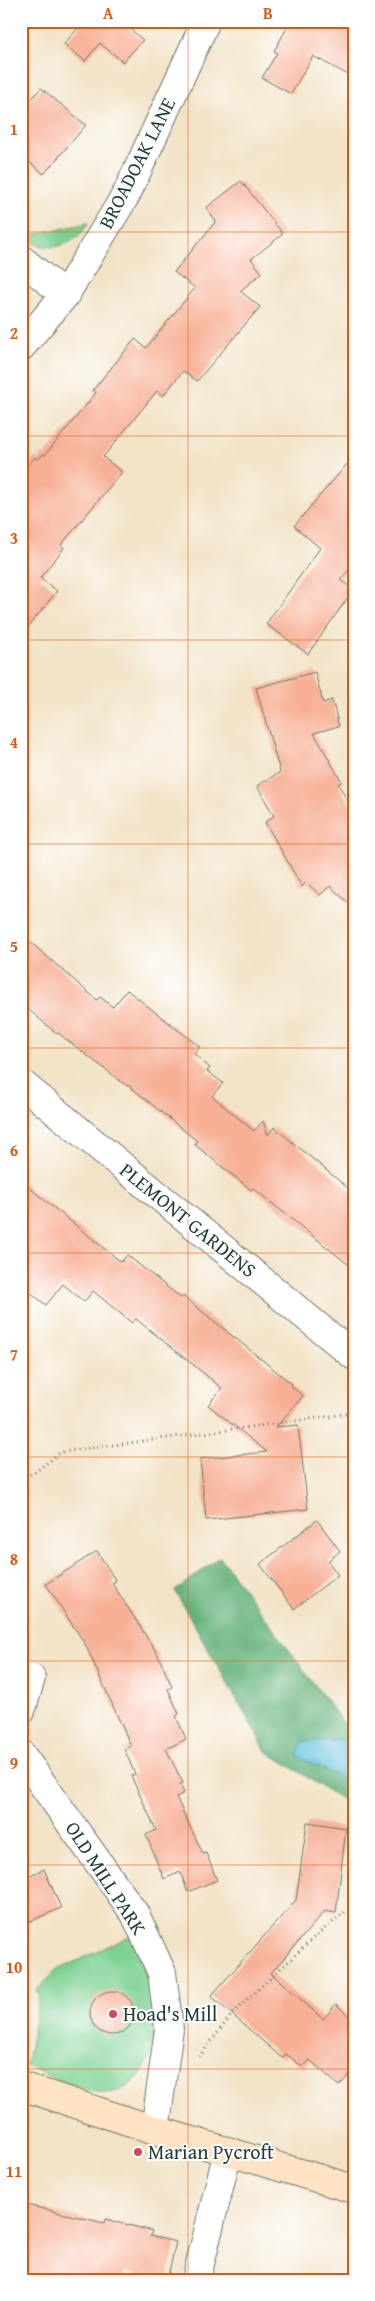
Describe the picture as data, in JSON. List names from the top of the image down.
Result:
{
  "streets": {
    "street": ["BROADOAK LANE", "PLEMONT GARDENS", "OLD MILL PARK"]
  },
  "places": ["Hoad's Mill", "Marian Pycroft"],
  "grid": {
    "columns": ["A", "B"],
    "rows": [
      "1",
      "2",
      "3",
      "4",
      "5",
      "6",
      "7",
      "8",
      "9",
      "10",
      "11"
    ]
  }
}
